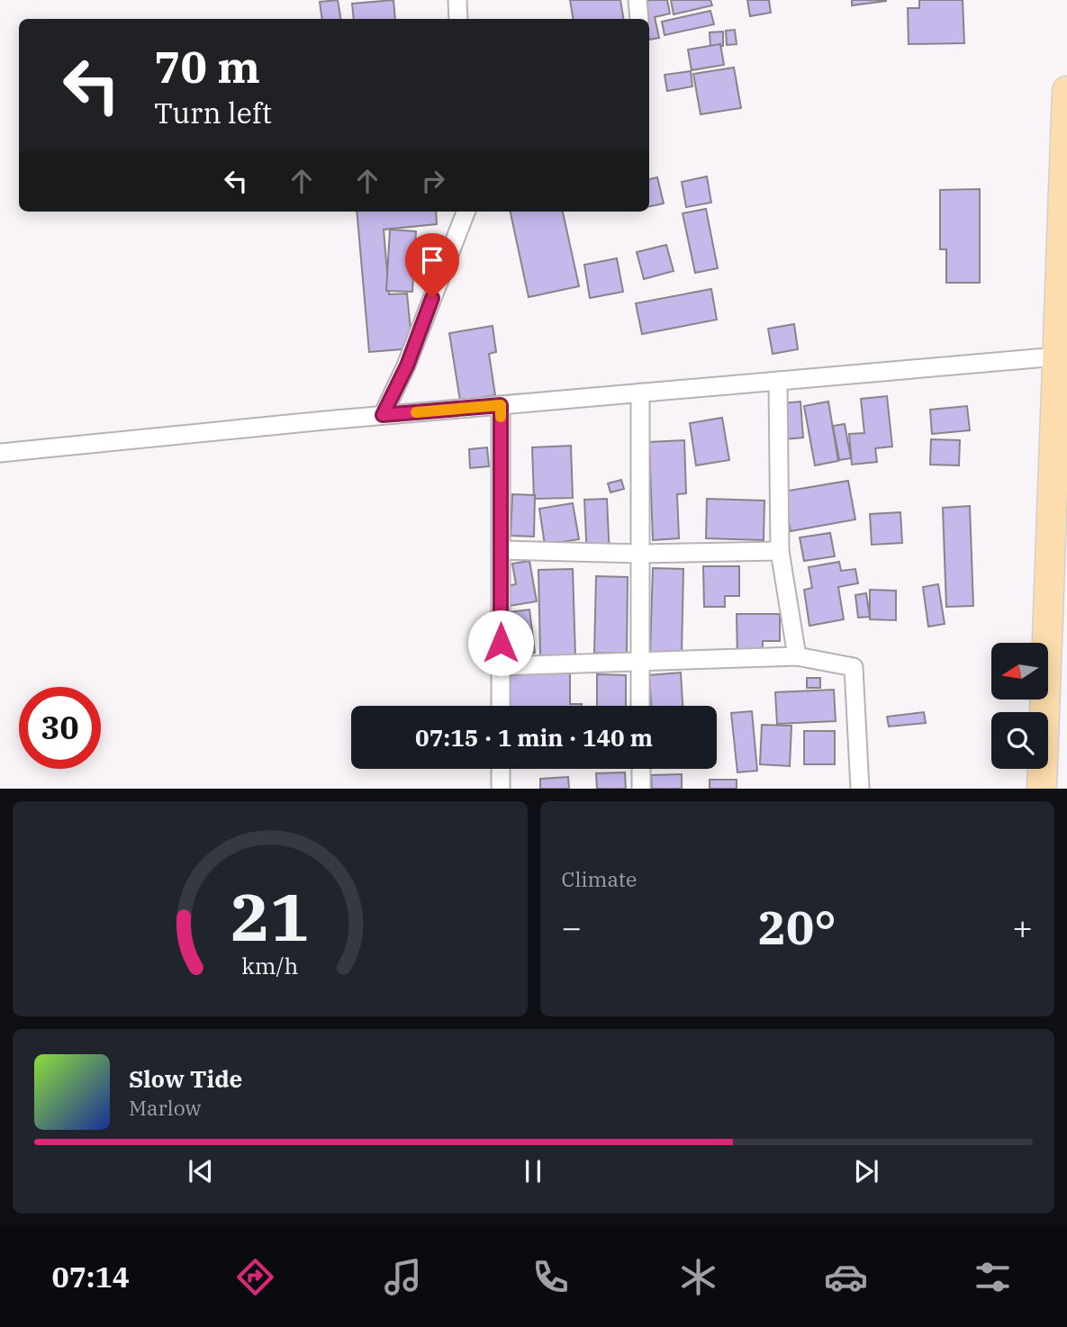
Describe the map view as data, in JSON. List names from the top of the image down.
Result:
{
  "north": "left",
  "page": {
    "turn": ["70 m", "Turn left"],
    "limit": "30",
    "trip": "07:15 · 1 min · 140 m",
    "tile": "Climate",
    "heat": ["−", "20°", "+"],
    "song": ["Slow Tide", "Marlow"],
    "tabs": "07:14",
    "gauge": ["21", "km/h"]
  }
}
